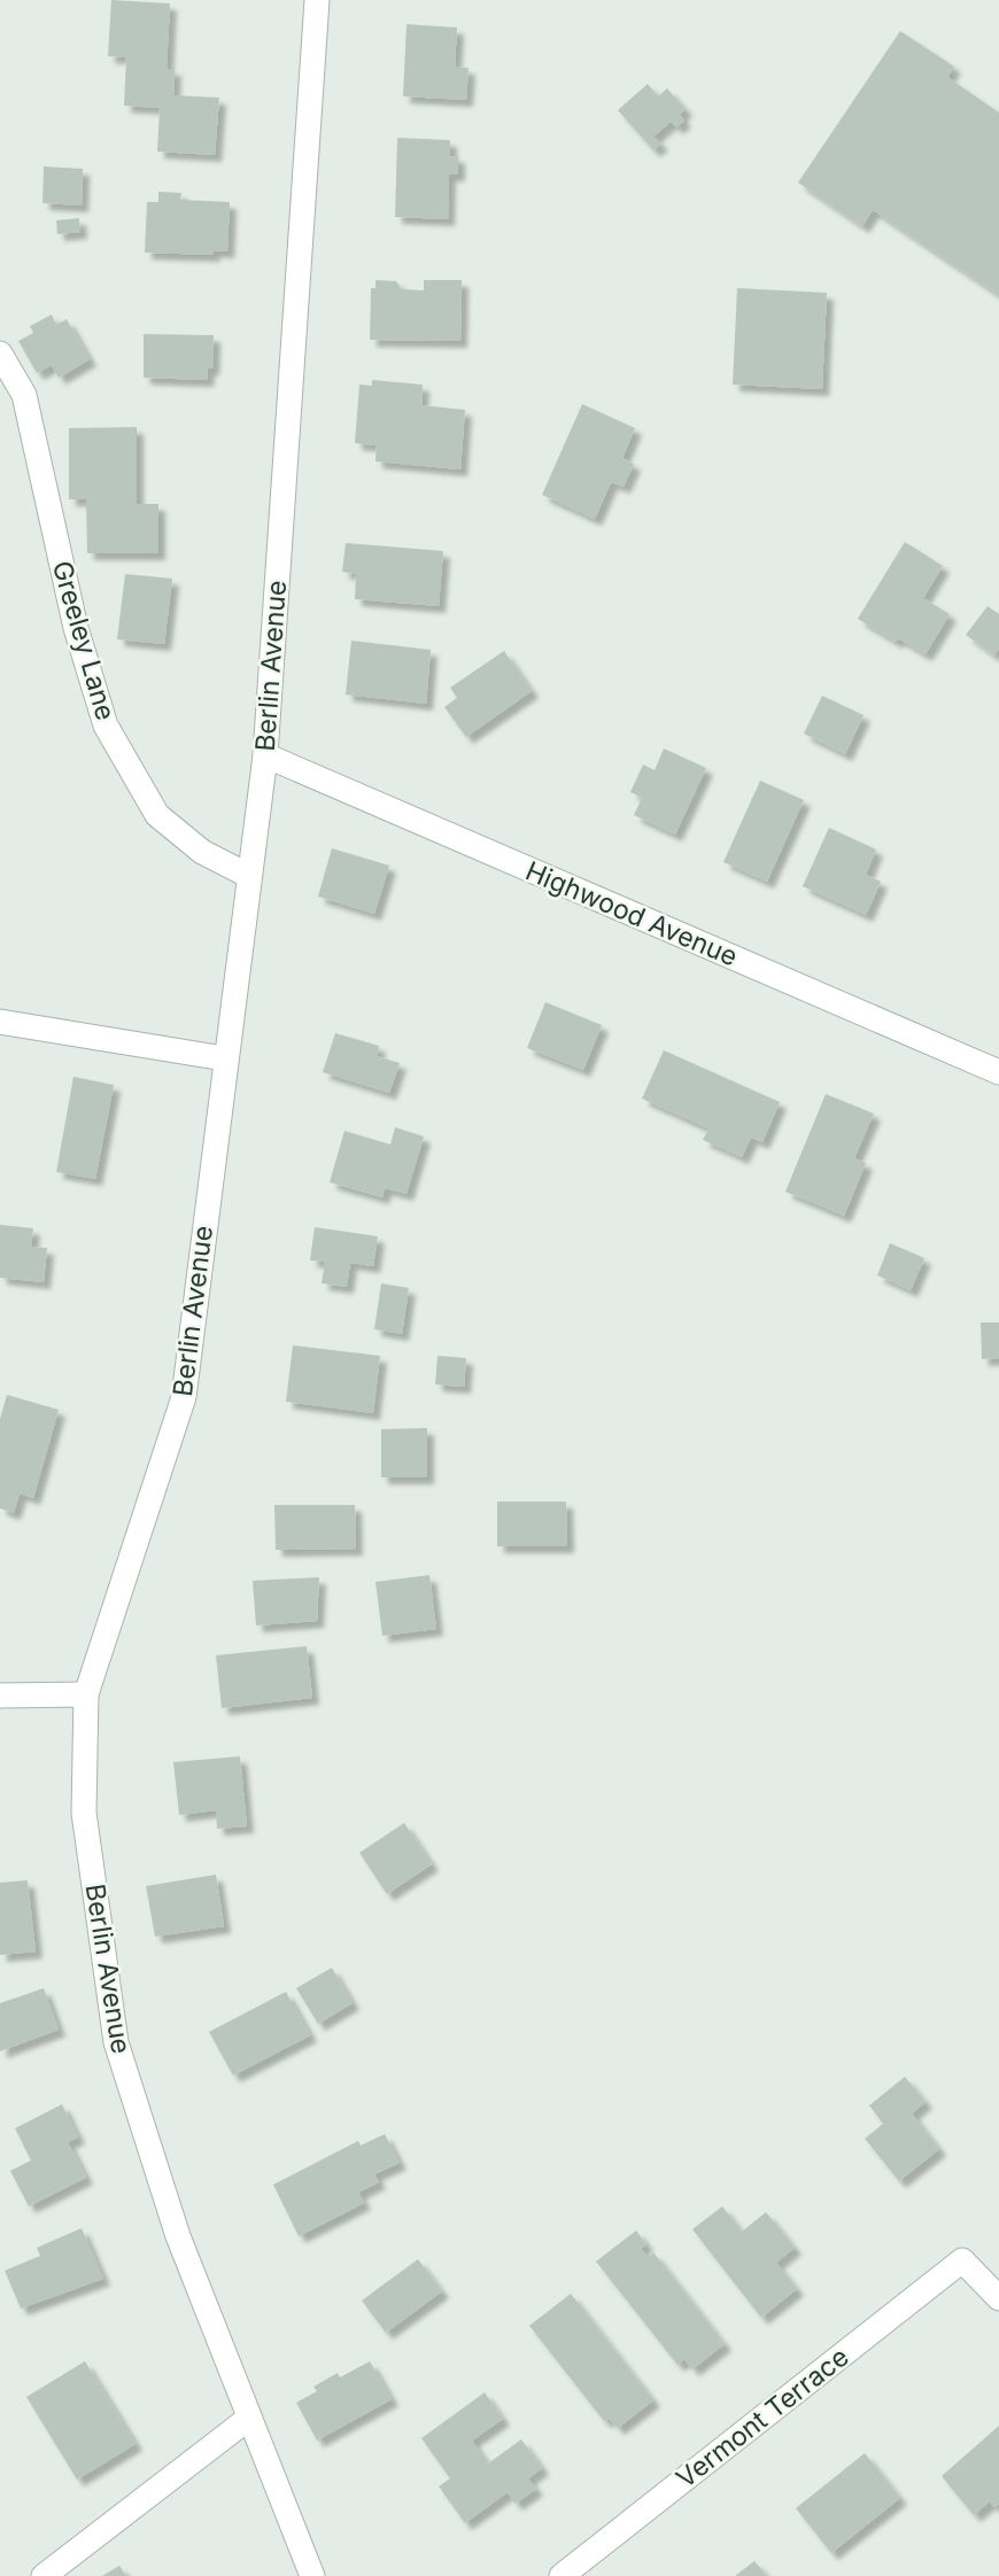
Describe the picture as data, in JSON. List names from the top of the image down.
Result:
{
  "streets": {
    "street": [
      "Greeley Lane",
      "Berlin Avenue",
      "Highwood Avenue",
      "Vermont Terrace"
    ]
  },
  "crossings": [
    ["Greeley Lane", "Berlin Avenue"],
    ["Berlin Avenue", "Highwood Avenue"]
  ]
}
